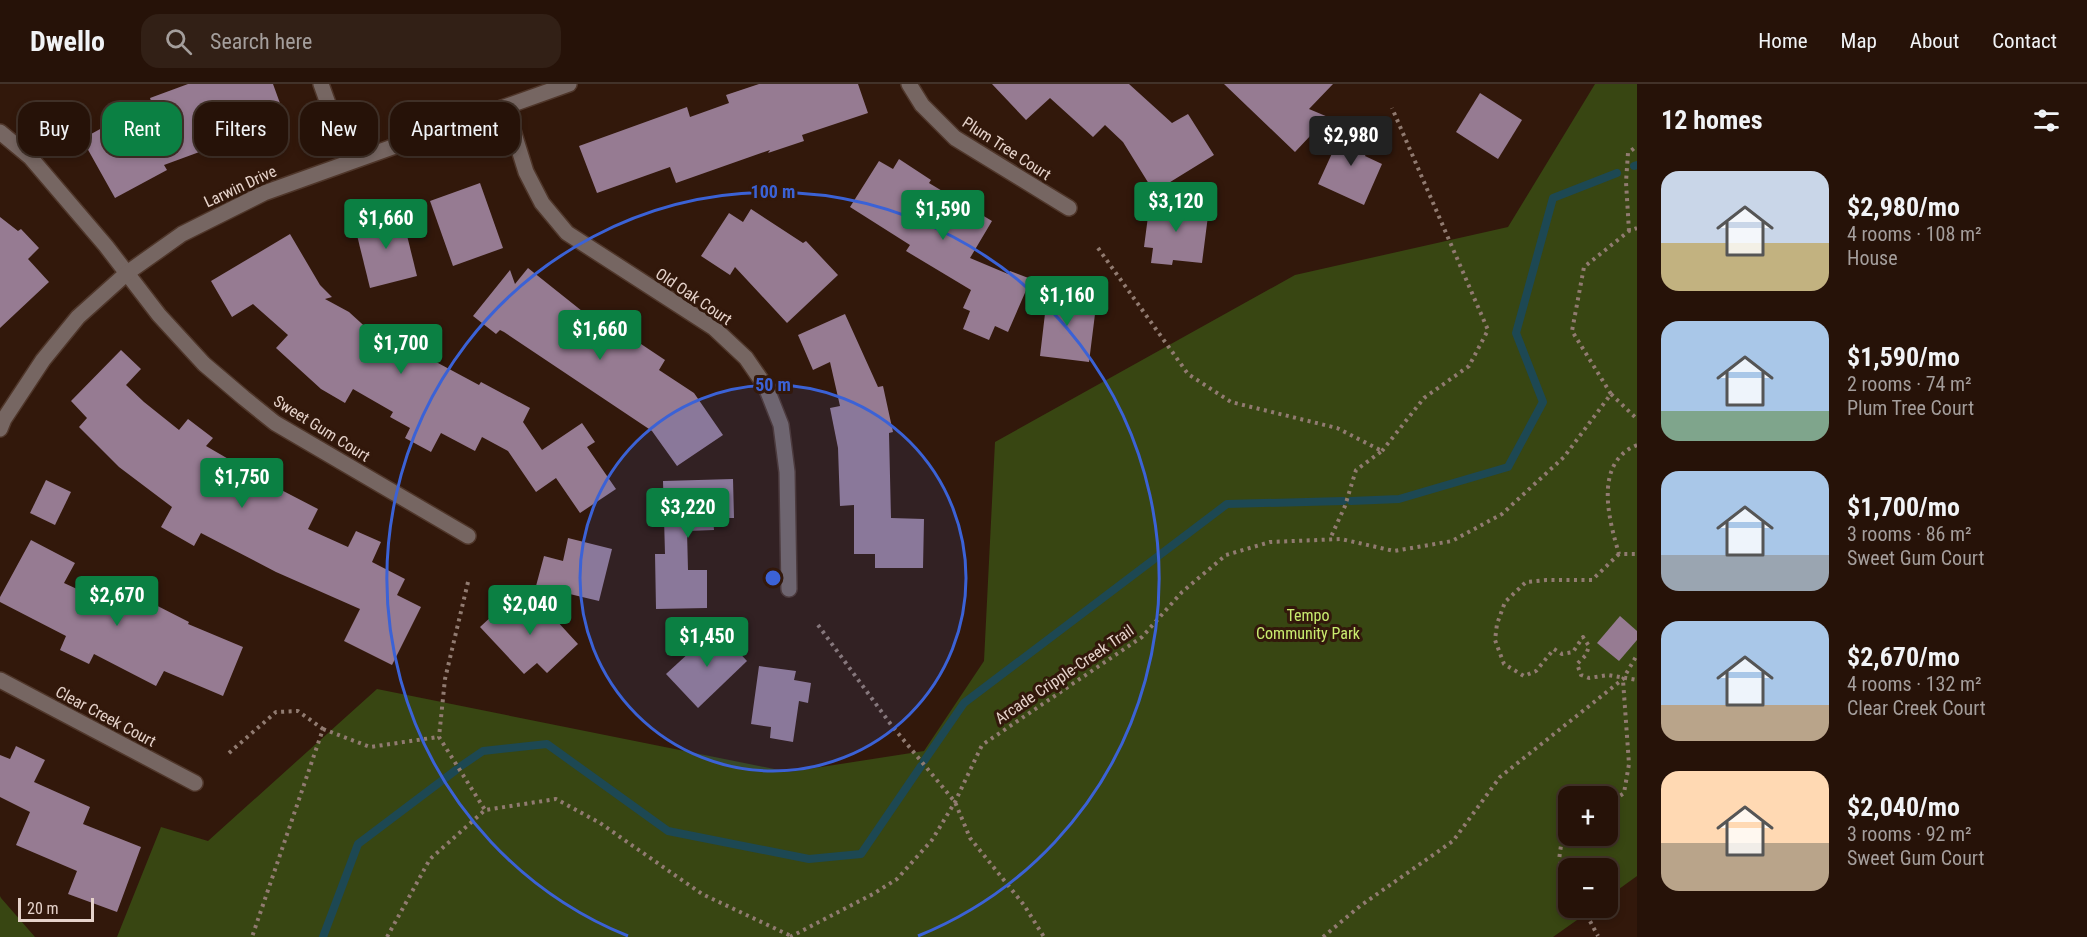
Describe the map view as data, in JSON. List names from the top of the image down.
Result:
{
  "streets": {
    "street": [
      "Plum Tree Court",
      "Larwin Drive",
      "Old Oak Court",
      "Sweet Gum Court",
      "Clear Creek Court"
    ],
    "path": ["Arcade Cripple-Creek Trail"]
  },
  "crossings": [
    ["Larwin Drive", "Sweet Gum Court"]
  ],
  "parks": ["Tempo Community Park"],
  "scale_bar": "20 m",
  "page": {
    "header": "Dwello",
    "search": "Search here",
    "nav": [
      "Home",
      "Map",
      "About",
      "Contact"
    ],
    "heading": "12 homes",
    "chip": [
      "Buy",
      "Rent",
      "Filters",
      "New",
      "Apartment"
    ],
    "price": [
      "$2,980",
      "$3,120",
      "$1,590",
      "$1,660",
      "$1,160",
      "$1,660",
      "$1,700",
      "$1,750",
      "$3,220",
      "$2,670",
      "$2,040",
      "$1,450"
    ],
    "list": [
      {
        "name": "$2,980/mo",
        "note": "4 rooms · 108 m² · House"
      },
      {
        "name": "$1,590/mo",
        "note": "2 rooms · 74 m² · Plum Tree Court"
      },
      {
        "name": "$1,700/mo",
        "note": "3 rooms · 86 m² · Sweet Gum Court"
      },
      {
        "name": "$2,670/mo",
        "note": "4 rooms · 132 m² · Clear Creek Court"
      },
      {
        "name": "$2,040/mo",
        "note": "3 rooms · 92 m² · Sweet Gum Court"
      }
    ],
    "map_buttons": ["+", "−"],
    "scale": "20 m"
  },
  "rings": ["100 m", "50 m"]
}
